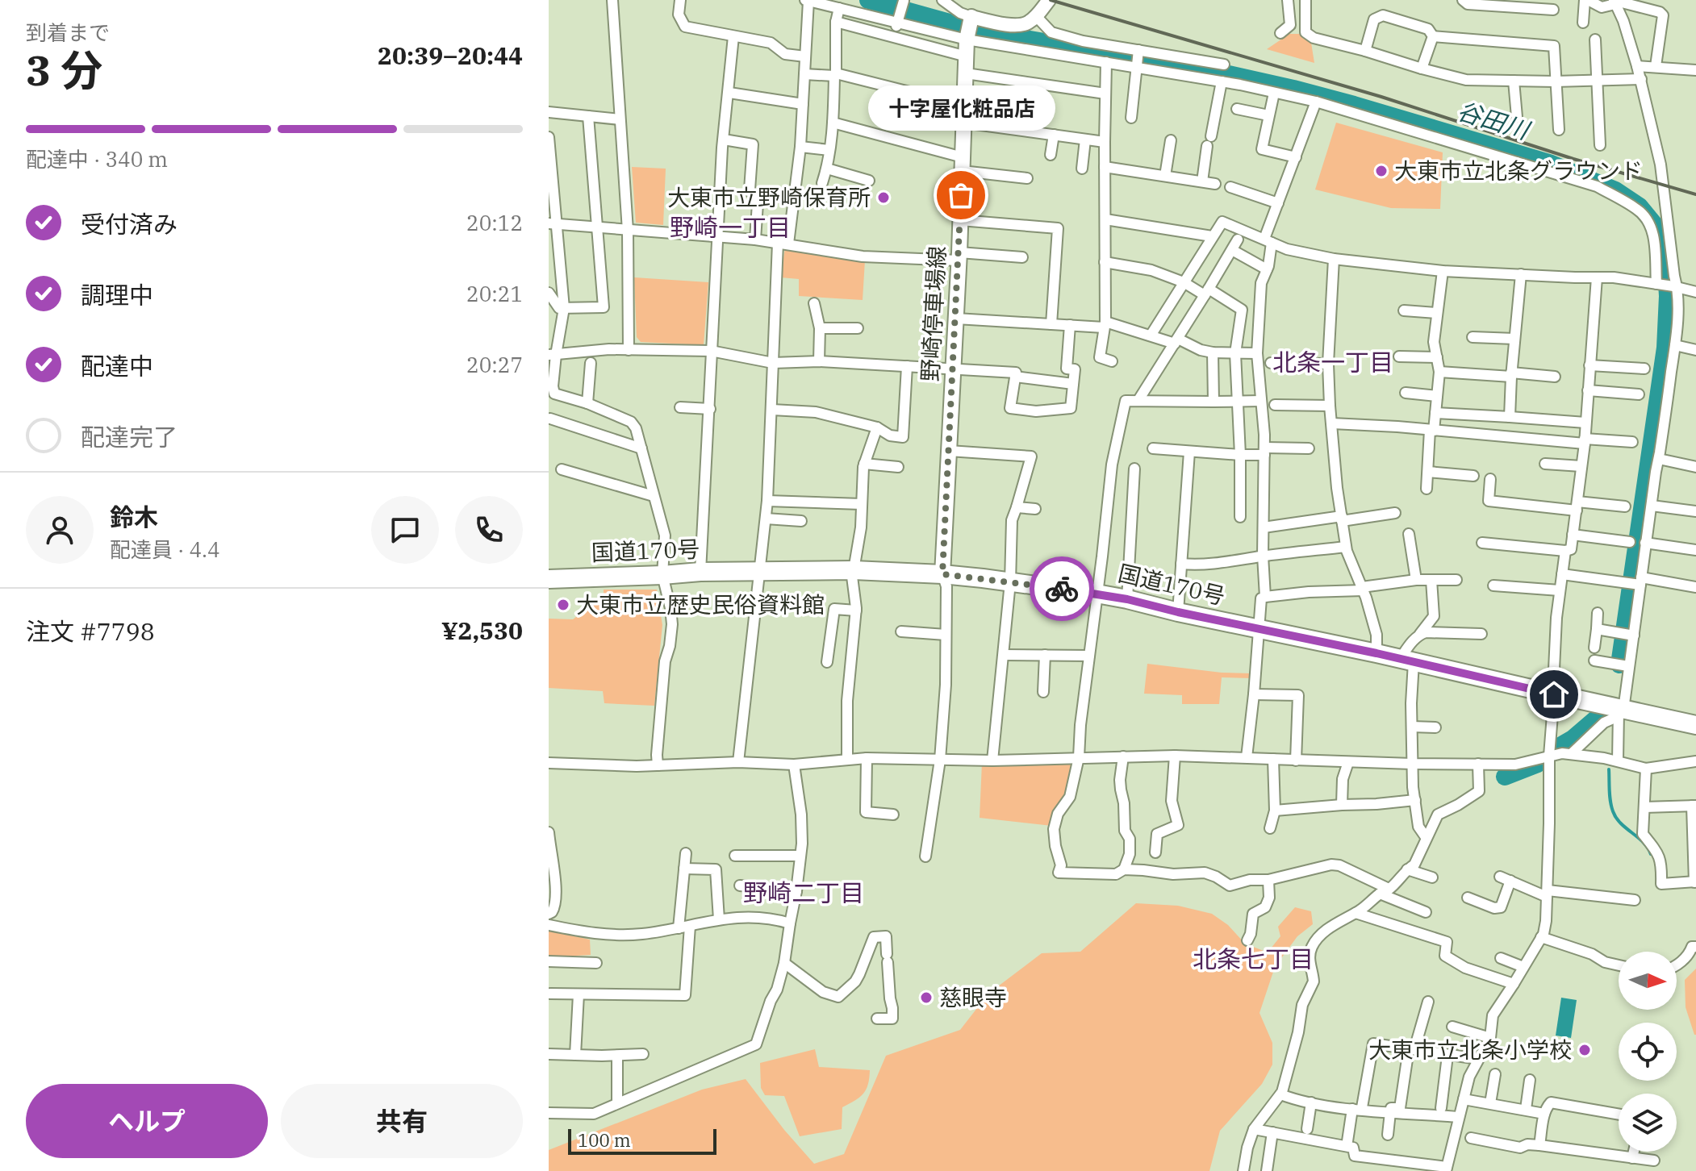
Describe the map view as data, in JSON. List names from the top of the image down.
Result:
{
  "streets": {
    "highway": ["国道170号"],
    "main road": ["野崎停車場線"]
  },
  "crossings": [
    ["野崎停車場線", "国道170号"]
  ],
  "districts": [
    "野崎一丁目",
    "北条一丁目",
    "野崎二丁目",
    "北条七丁目"
  ],
  "water": ["谷田川"],
  "places": [
    "大東市立北条グラウンド",
    "十字屋化粧品店",
    "大東市立野崎保育所",
    "大東市立歴史民俗資料館",
    "慈眼寺",
    "大東市立北条小学校"
  ],
  "scale_bar": "100 m",
  "north": "right",
  "page": {
    "heading": ["3 分", "到着まで", "20:39–20:44"],
    "panel": [
      "鈴木",
      "配達員 · 4.4",
      "注文 #7798",
      "¥2,530"
    ],
    "bubble": "十字屋化粧品店",
    "bar": "配達中 · 340 m",
    "list": [
      ["受付済み", "20:12"],
      ["調理中", "20:21"],
      ["配達中", "20:27"],
      "配達完了"
    ],
    "buttons": ["ヘルプ", "共有"],
    "scale": "100 m"
  }
}
